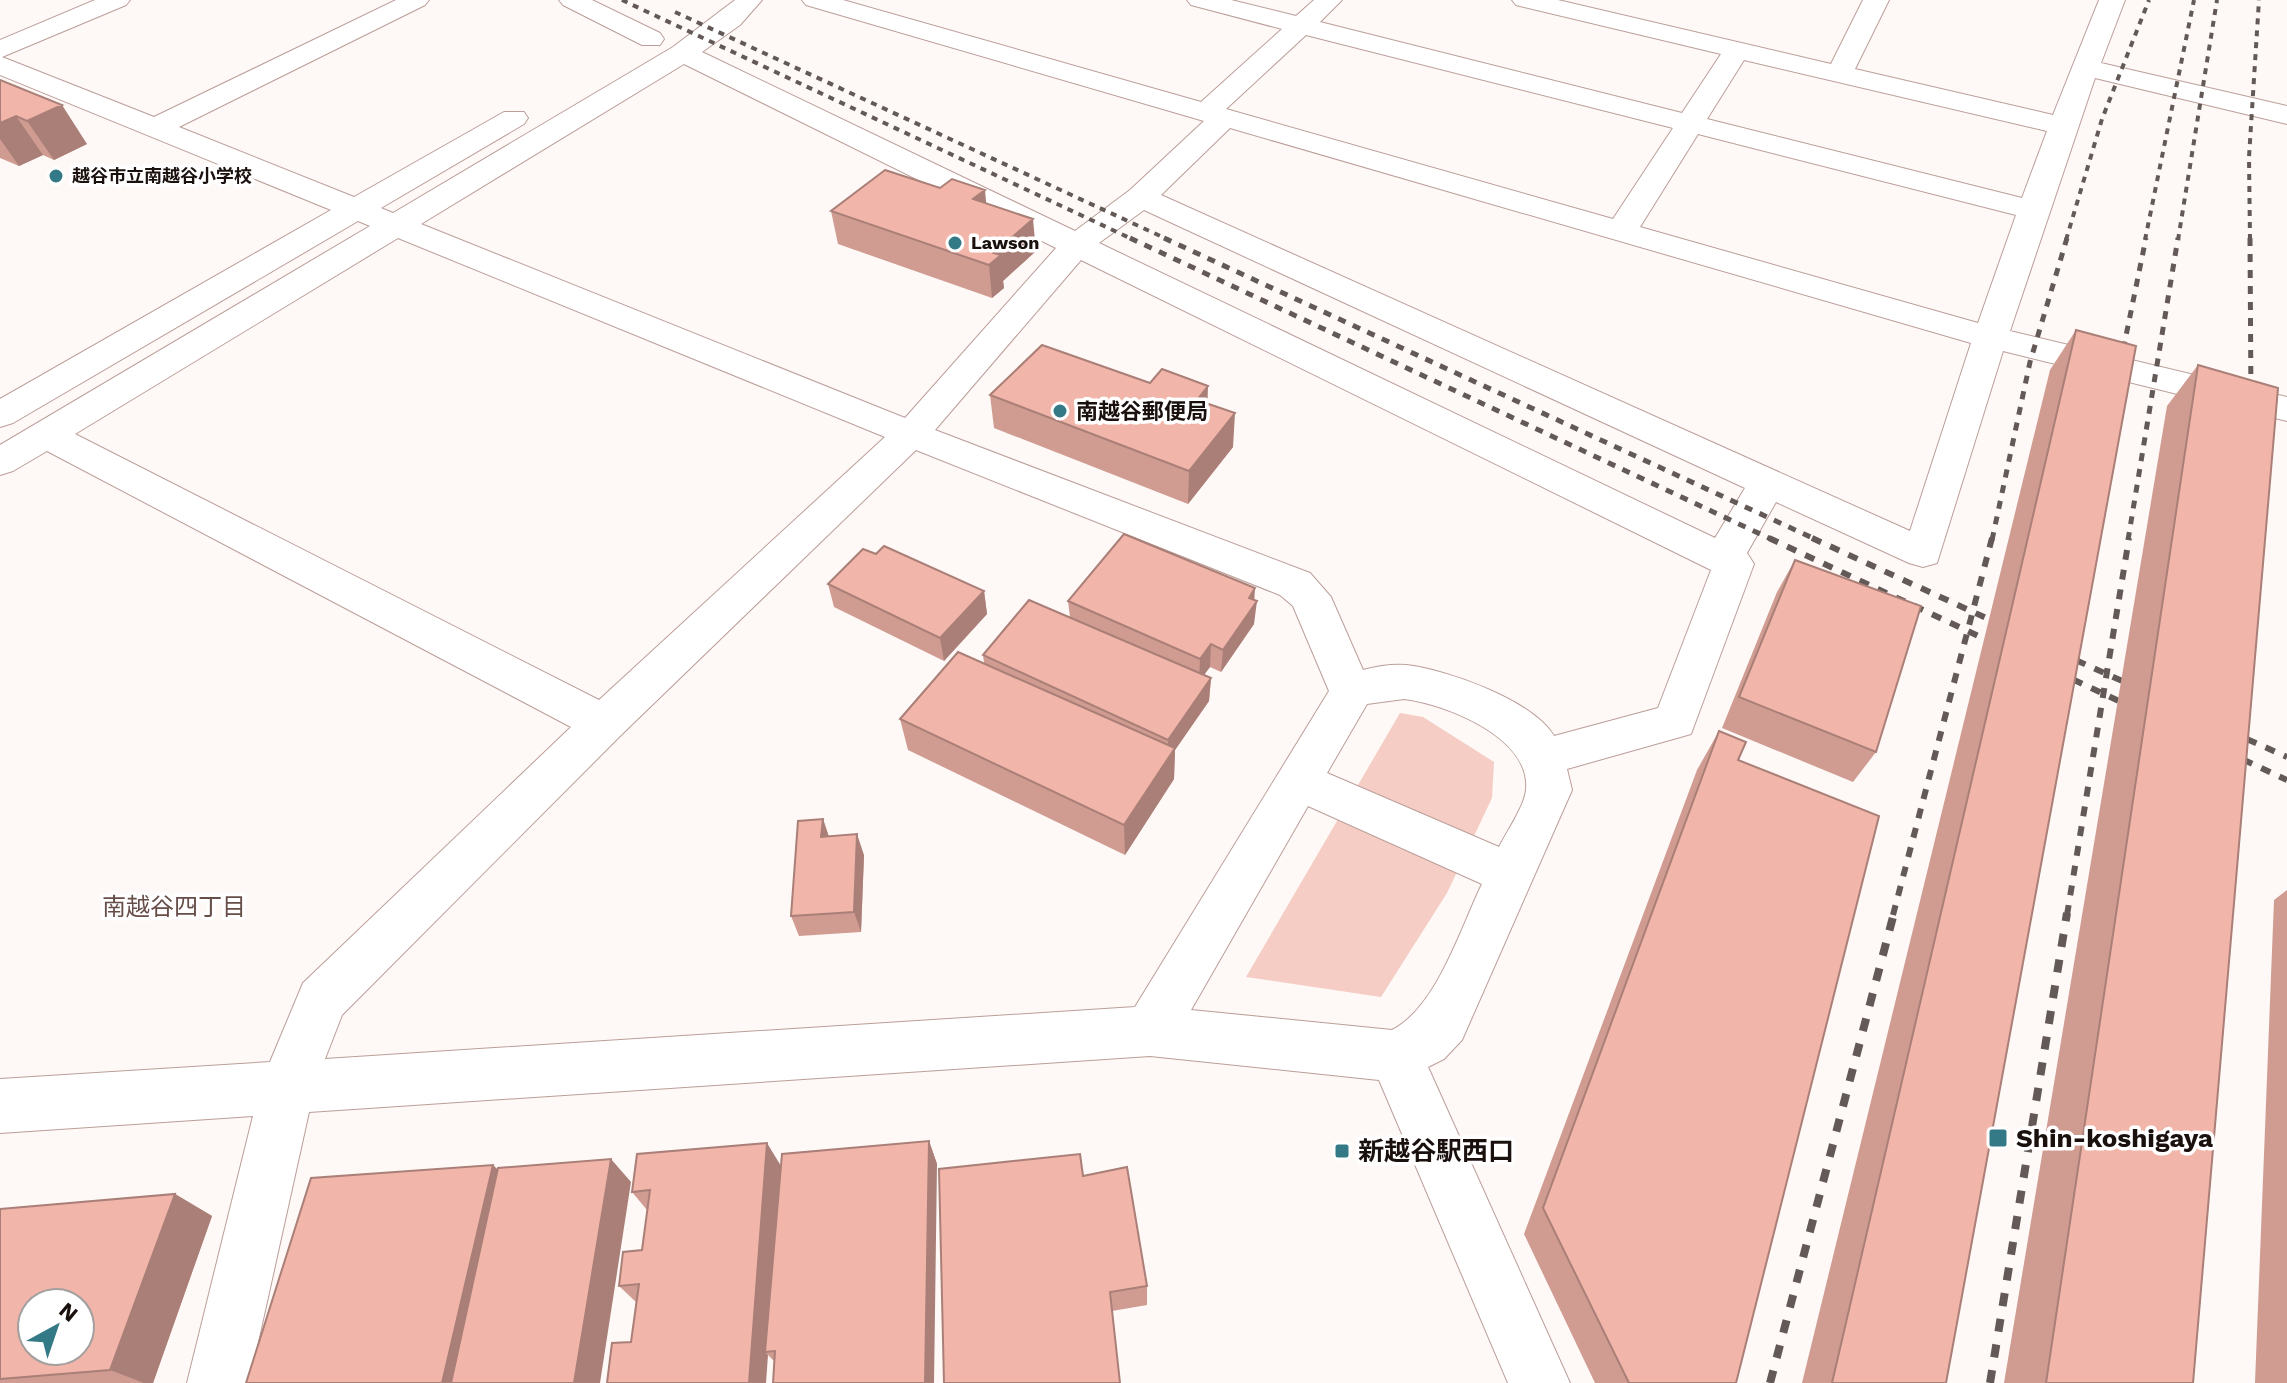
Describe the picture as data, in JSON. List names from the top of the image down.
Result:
{
  "districts": ["南越谷四丁目"],
  "places": {
    "other": ["越谷市立南越谷小学校", "Lawson", "南越谷郵便局"],
    "transit": ["Shin-koshigaya", "新越谷駅西口"]
  },
  "north": "top right"
}
